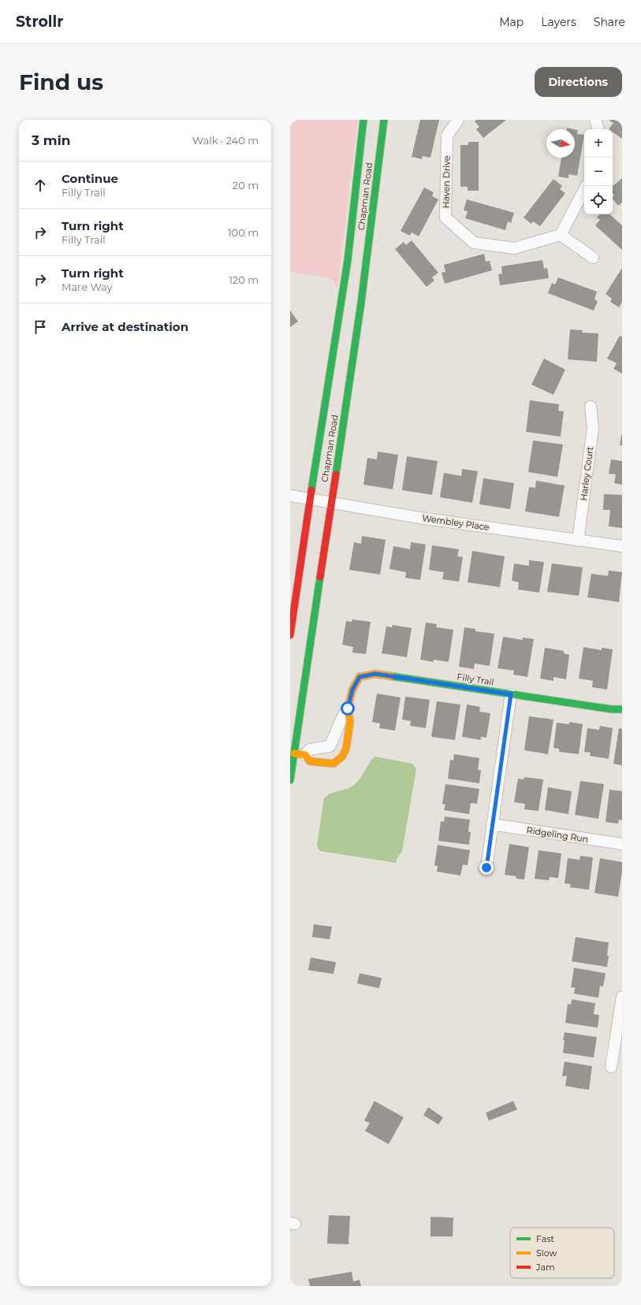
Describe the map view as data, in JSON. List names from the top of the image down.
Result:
{
  "streets": {
    "street": [
      "Haven Drive",
      "Chapman Road",
      "Harley Court",
      "Wembley Place",
      "Filly Trail",
      "Ridgeling Run"
    ]
  },
  "crossings": [
    ["Chapman Road", "Wembley Place"],
    ["Harley Court", "Wembley Place"]
  ],
  "legend": ["Fast", "Slow", "Jam"],
  "north": "right",
  "page": {
    "header": "Strollr",
    "nav": ["Map", "Layers", "Share"],
    "buttons": "Directions",
    "title": "Find us",
    "heading": ["3 min", "Walk · 240 m"],
    "map_buttons": ["+", "−"],
    "list": [
      ["Continue", "Filly Trail", "20 m"],
      ["Turn right", "Filly Trail", "100 m"],
      ["Turn right", "Mare Way", "120 m"],
      "Arrive at destination"
    ]
  }
}
